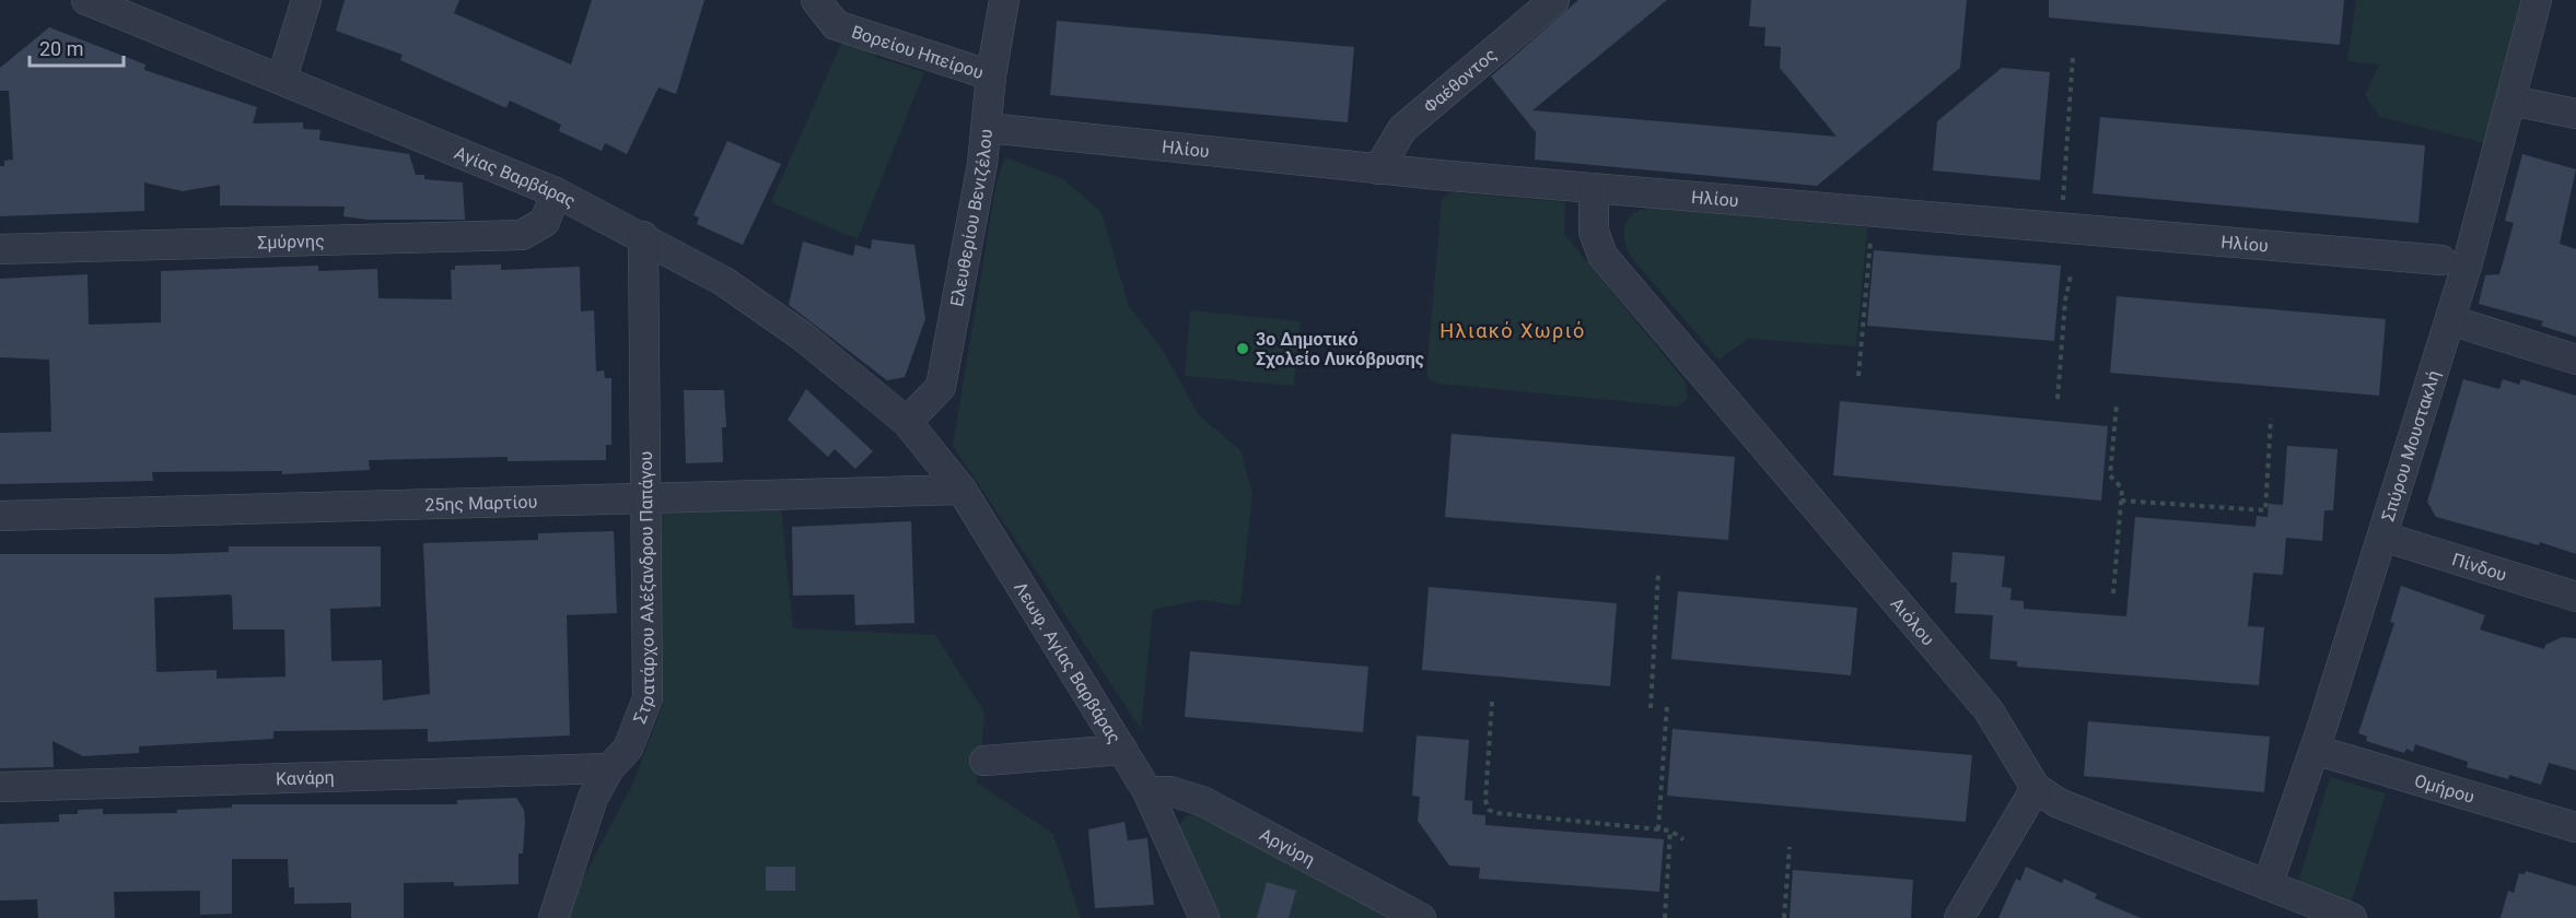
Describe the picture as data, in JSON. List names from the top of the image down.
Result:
{
  "streets": {
    "street": [
      "Βορείου Ηπείρου",
      "Φαέθοντος",
      "Ηλίου",
      "Αγίας Βαρβάρας",
      "Ελευθερίου Βενιζέλου",
      "Σμύρνης",
      "Σπύρου Μουστακλή",
      "25ης Μαρτίου",
      "Πίνδου",
      "Στρατάρχου Αλέξανδρου Παπάγου",
      "Αιόλου",
      "Λεωφ. Αγίας Βαρβάρας",
      "Κανάρη",
      "Ομήρου",
      "Αργύρη"
    ]
  },
  "crossings": [
    ["Βορείου Ηπείρου", "Ελευθερίου Βενιζέλου"],
    ["Φαέθοντος", "Ηλίου"],
    ["Ηλίου", "Ελευθερίου Βενιζέλου"],
    ["Ηλίου", "Αιόλου"],
    ["Αγίας Βαρβάρας", "Ελευθερίου Βενιζέλου"],
    ["Αγίας Βαρβάρας", "Σμύρνης"],
    ["Αγίας Βαρβάρας", "Στρατάρχου Αλέξανδρου Παπάγου"],
    ["Αγίας Βαρβάρας", "Λεωφ. Αγίας Βαρβάρας"],
    ["Ελευθερίου Βενιζέλου", "Λεωφ. Αγίας Βαρβάρας"],
    ["Σπύρου Μουστακλή", "Πίνδου"],
    ["Σπύρου Μουστακλή", "Αιόλου"],
    ["Σπύρου Μουστακλή", "Ομήρου"],
    ["25ης Μαρτίου", "Στρατάρχου Αλέξανδρου Παπάγου"],
    ["25ης Μαρτίου", "Λεωφ. Αγίας Βαρβάρας"],
    ["Στρατάρχου Αλέξανδρου Παπάγου", "Κανάρη"],
    ["Λεωφ. Αγίας Βαρβάρας", "Αργύρη"]
  ],
  "districts": ["Ηλιακό Χωριό"],
  "places": ["3ο Δημοτικό Σχολείο Λυκόβρυσης"],
  "scale_bar": "20 m"
}
